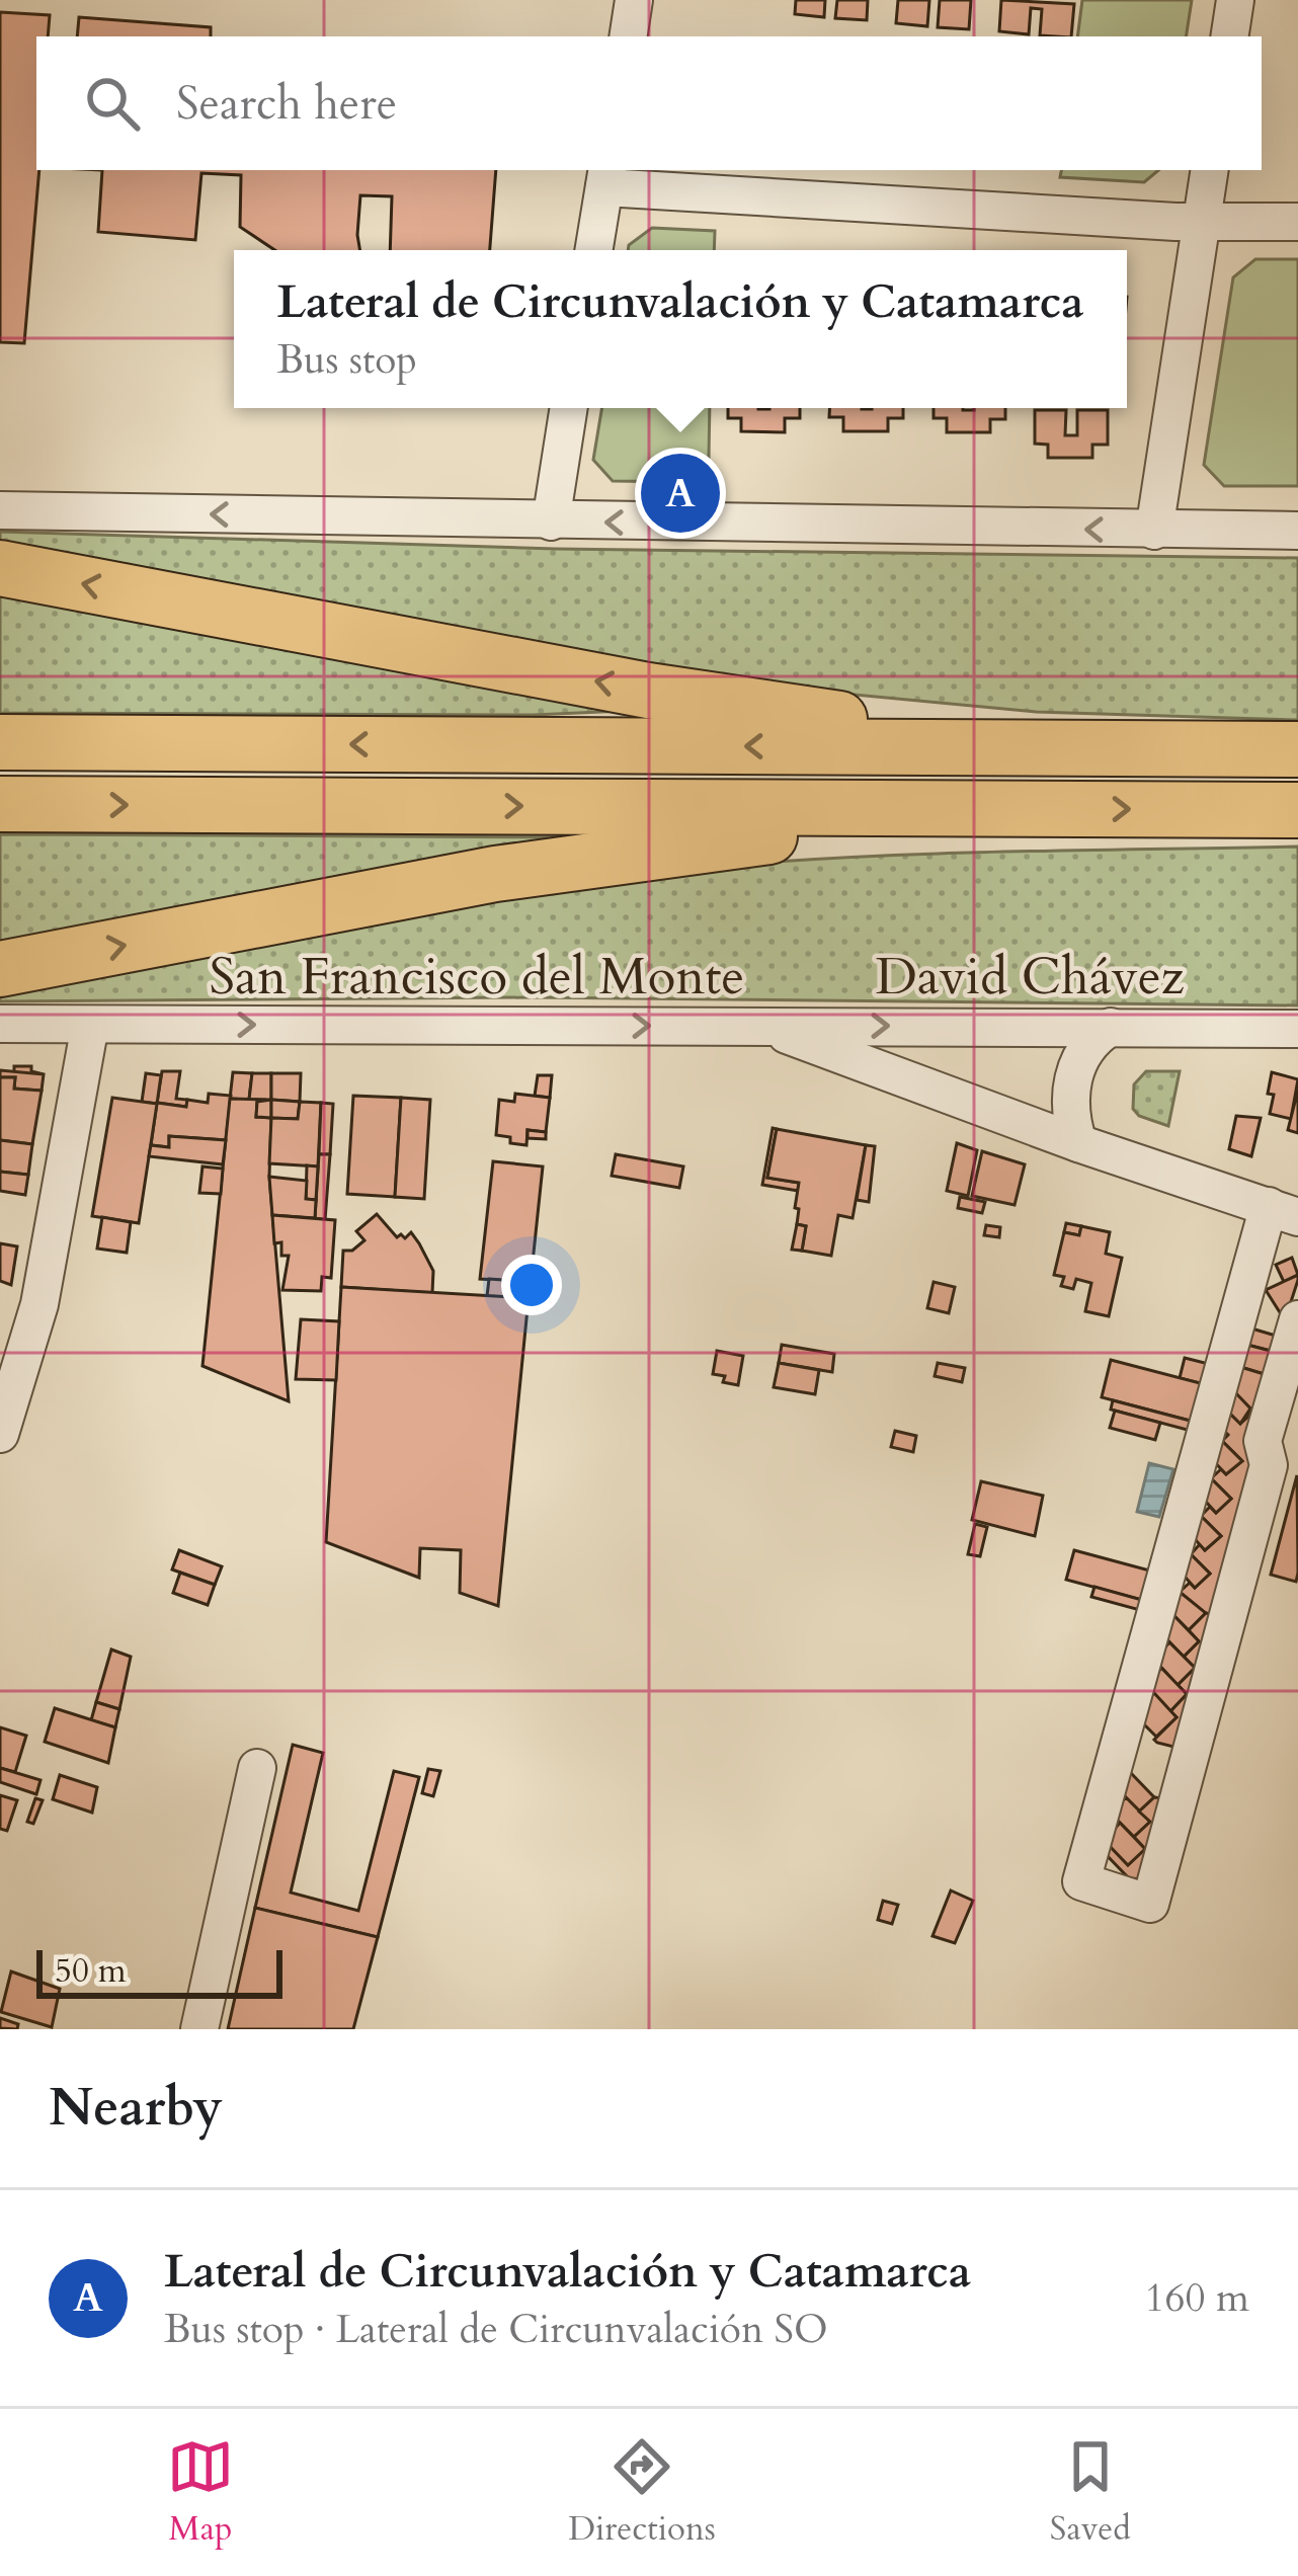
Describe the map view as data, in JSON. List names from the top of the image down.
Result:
{
  "streets": {
    "street": ["San Francisco del Monte", "David Chávez"]
  },
  "crossings": [
    ["San Francisco del Monte", "David Chávez"]
  ],
  "one_way": ["San Francisco del Monte", "David Chávez"],
  "scale_bar": "50 m",
  "page": {
    "search": "Search here",
    "popup": ["Lateral de Circunvalación y Catamarca", "Bus stop"],
    "pins": "A",
    "scale": "50 m",
    "heading": "Nearby",
    "list": [
      {
        "mark": "A",
        "name": "Lateral de Circunvalación y Catamarca",
        "note": "Bus stop · Lateral de Circunvalación SO",
        "value": "160 m"
      }
    ],
    "nav": ["Map", "Directions", "Saved"]
  }
}
